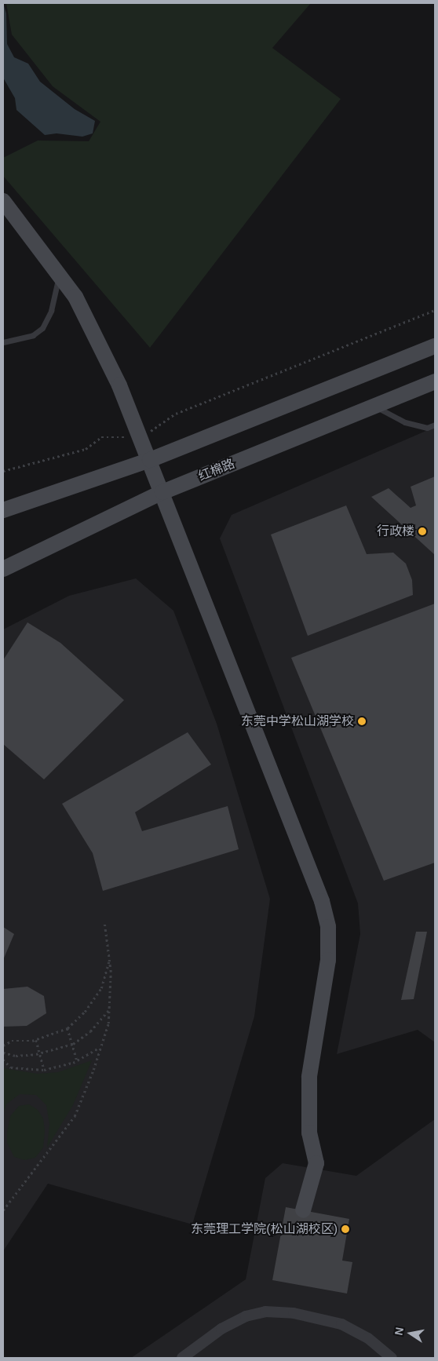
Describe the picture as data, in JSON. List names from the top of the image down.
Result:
{
  "streets": {
    "street": ["红棉路"]
  },
  "places": ["行政楼", "东莞中学松山湖学校", "东莞理工学院(松山湖校区)"],
  "north": "left"
}
